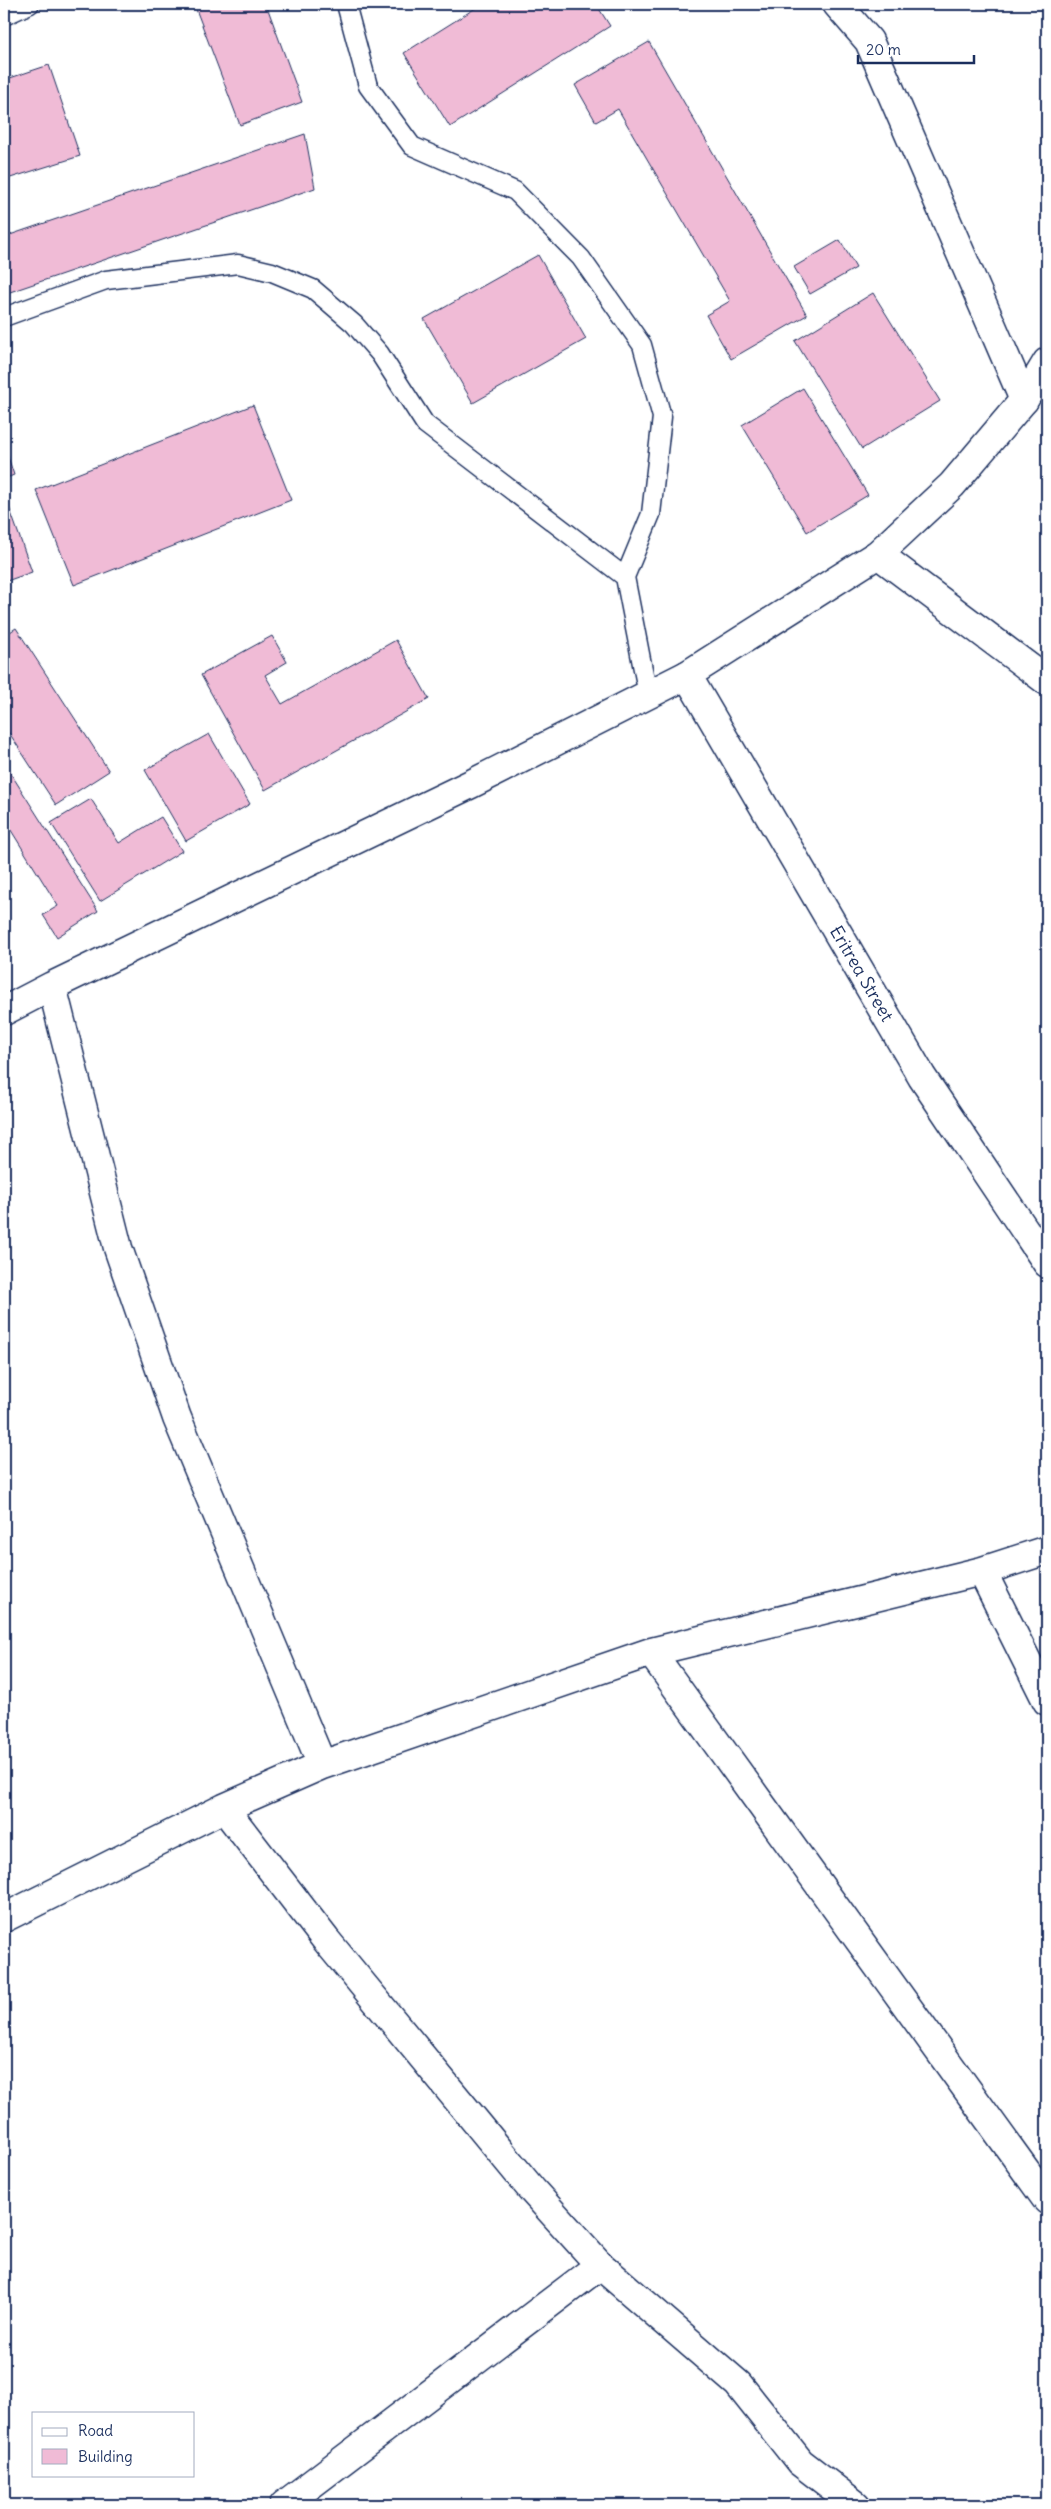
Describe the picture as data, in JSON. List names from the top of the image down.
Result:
{
  "streets": {
    "street": ["Eritrea Street"]
  },
  "legend": ["Road", "Building"],
  "scale_bar": "20 m"
}
